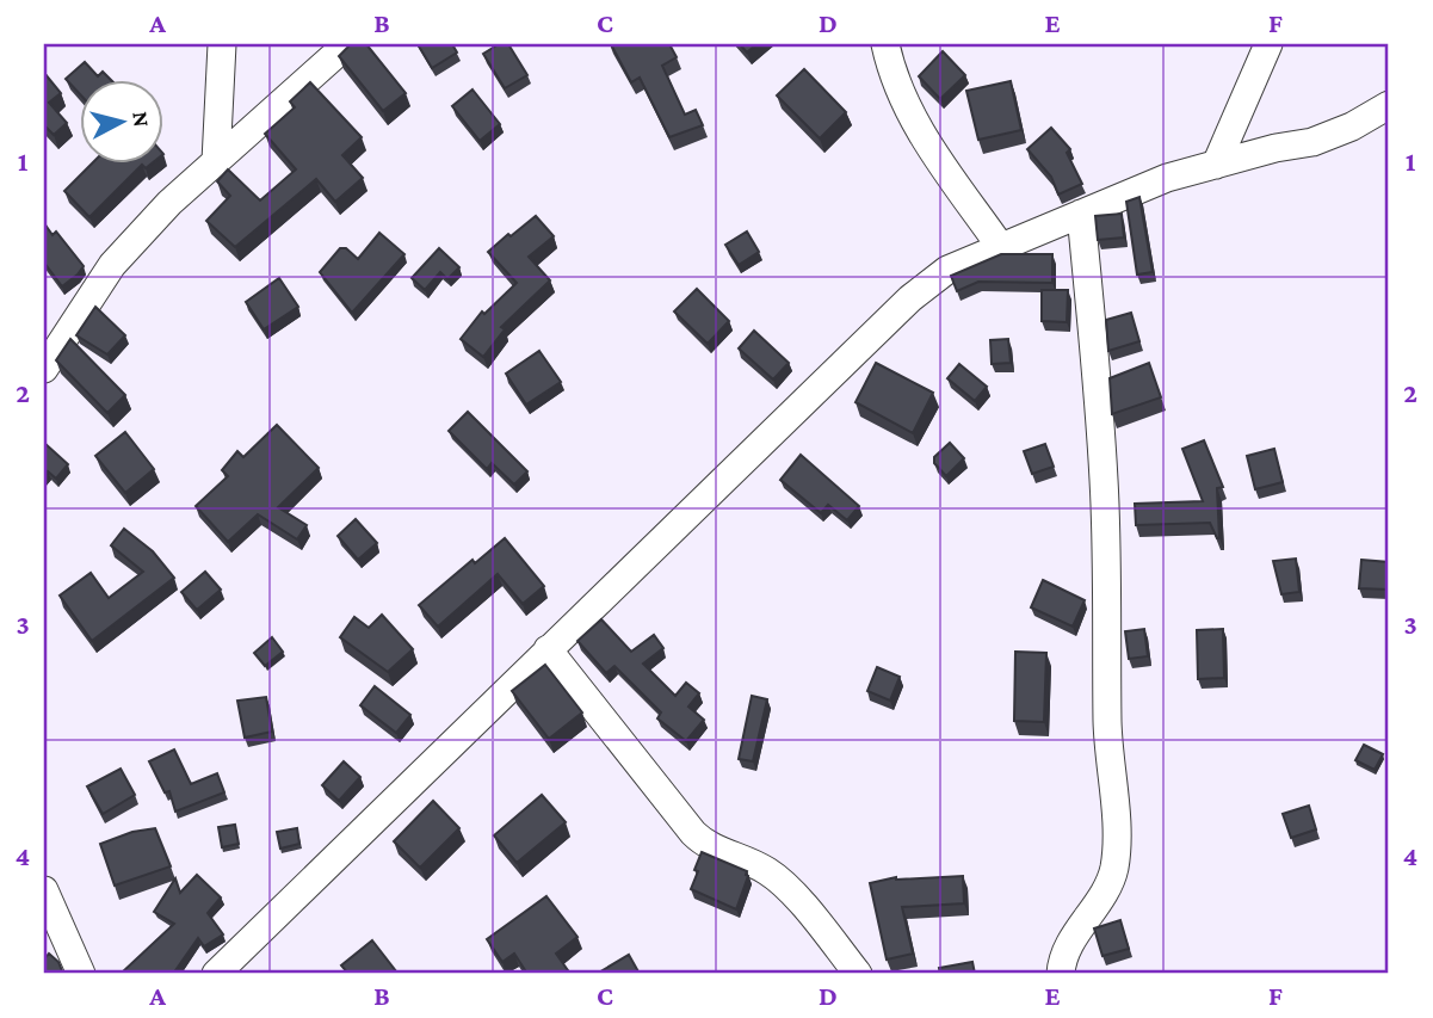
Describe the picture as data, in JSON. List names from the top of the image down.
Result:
{
  "north": "right",
  "grid": {
    "columns": [
      "A",
      "B",
      "C",
      "D",
      "E",
      "F"
    ],
    "rows": [
      "1",
      "2",
      "3",
      "4"
    ]
  }
}
